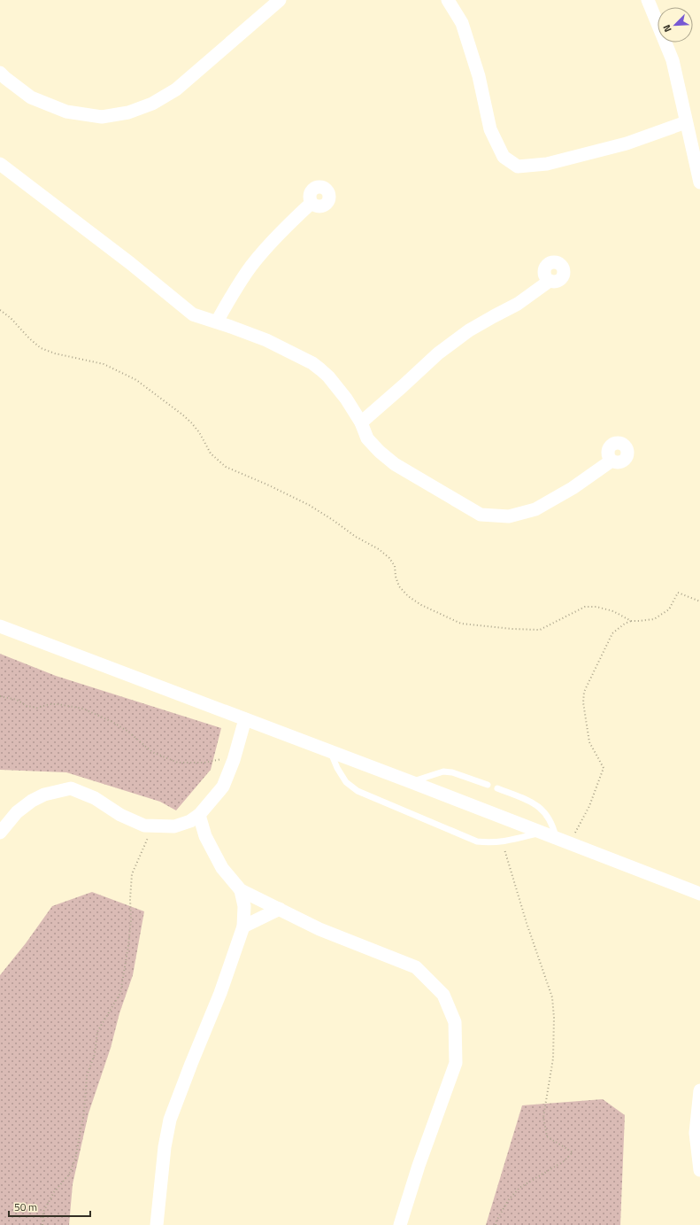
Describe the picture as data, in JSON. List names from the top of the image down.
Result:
{
  "scale_bar": "50 m",
  "north": "bottom left"
}
